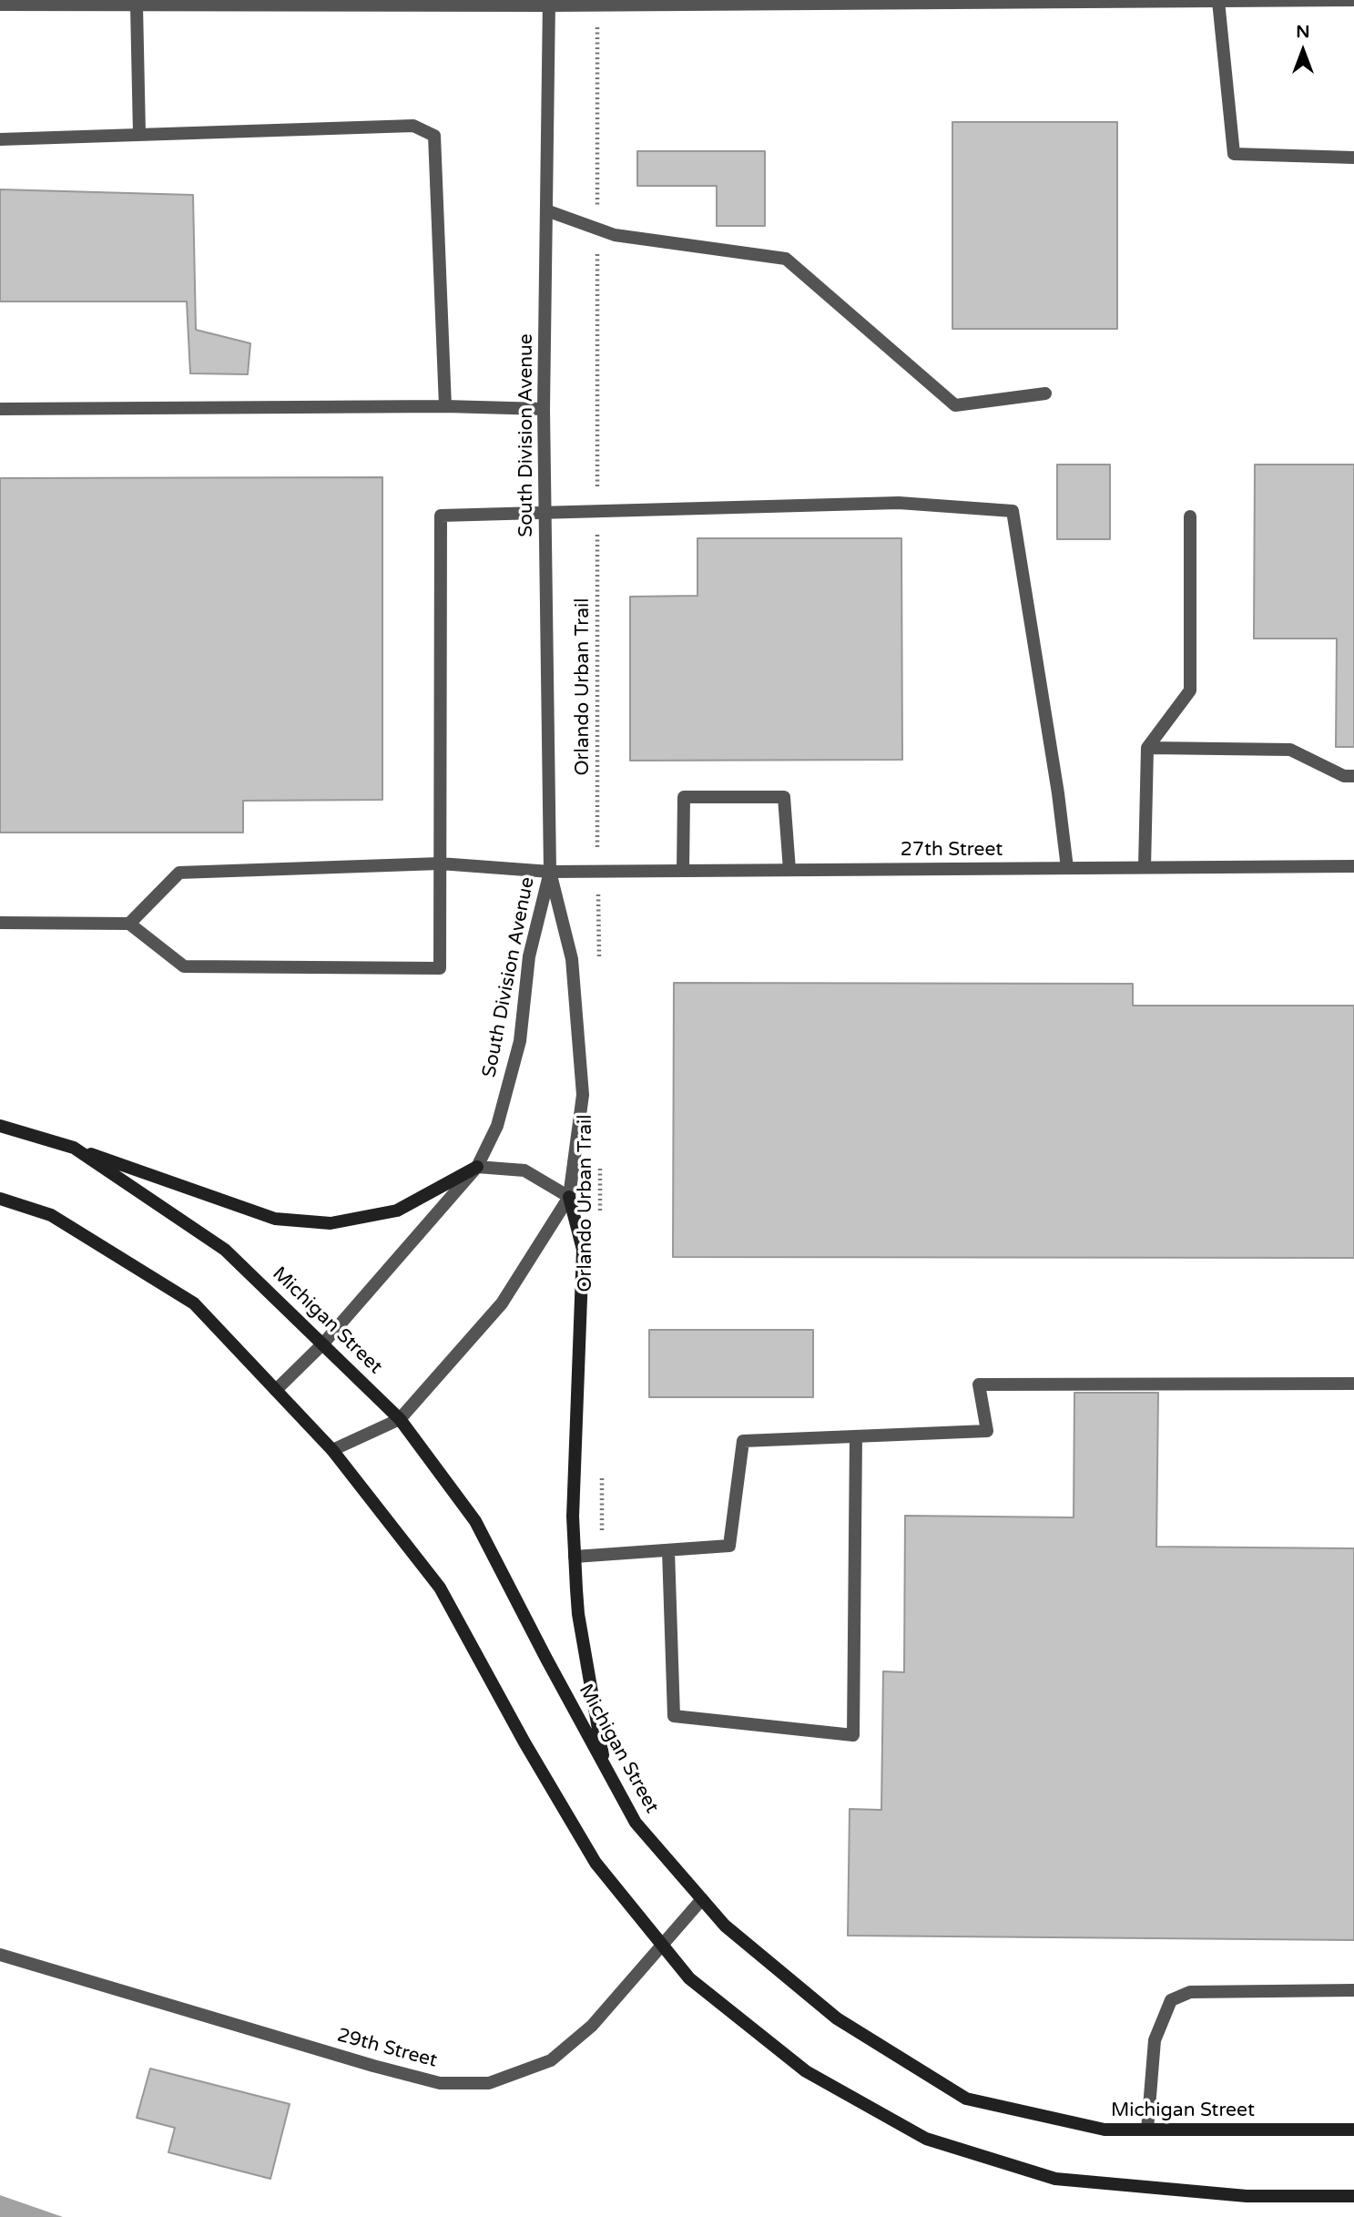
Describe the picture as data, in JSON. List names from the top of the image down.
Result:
{
  "streets": {
    "main road": ["Michigan Street"],
    "street": ["South Division Avenue", "27th Street", "29th Street"],
    "path": ["Orlando Urban Trail"]
  },
  "crossings": [
    ["South Division Avenue", "27th Street"],
    ["South Division Avenue", "Michigan Street"],
    ["Michigan Street", "29th Street"]
  ],
  "north": "top"
}
